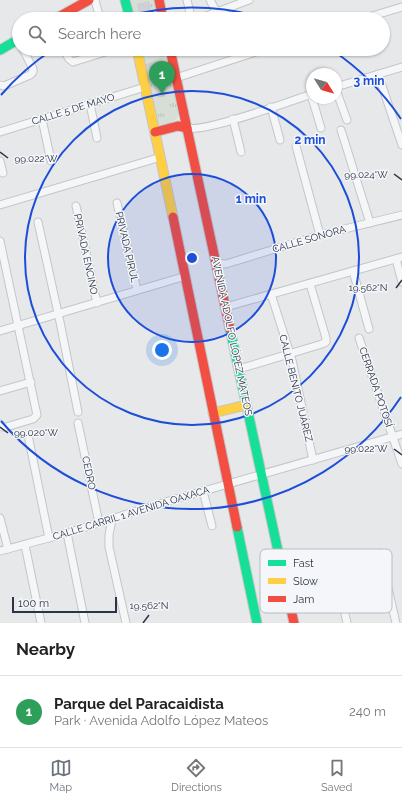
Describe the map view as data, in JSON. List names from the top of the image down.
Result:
{
  "streets": {
    "main road": ["AVENIDA ADOLFO LÓPEZ MATEOS"],
    "street": [
      "CALLE 5 DE MAYO",
      "CALLE SONORA",
      "PRIVADA PIRUL",
      "PRIVADA ENCINO",
      "CERRADA POTOSÍ",
      "CALLE BENITO JUÁREZ",
      "CEDRO",
      "CALLE CARRIL 1 AVENIDA OAXACA"
    ]
  },
  "crossings": [
    ["CALLE SONORA", "AVENIDA ADOLFO LÓPEZ MATEOS"],
    ["AVENIDA ADOLFO LÓPEZ MATEOS", "CALLE CARRIL 1 AVENIDA OAXACA"],
    ["CERRADA POTOSÍ", "CALLE CARRIL 1 AVENIDA OAXACA"],
    ["CALLE BENITO JUÁREZ", "CALLE CARRIL 1 AVENIDA OAXACA"],
    ["CEDRO", "CALLE CARRIL 1 AVENIDA OAXACA"]
  ],
  "legend": ["Fast", "Slow", "Jam"],
  "scale_bar": "100 m",
  "north": "bottom right",
  "page": {
    "search": "Search here",
    "pins": "1",
    "scale": "100 m",
    "heading": "Nearby",
    "list": [
      {
        "mark": "1",
        "name": "Parque del Paracaidista",
        "note": "Park · Avenida Adolfo López Mateos",
        "value": "240 m"
      }
    ],
    "nav": ["Map", "Directions", "Saved"]
  },
  "coordinates": [
    "99.022°W",
    "99.024°W",
    "19.562°N",
    "99.020°W"
  ],
  "rings": ["3 min", "2 min", "1 min"]
}
